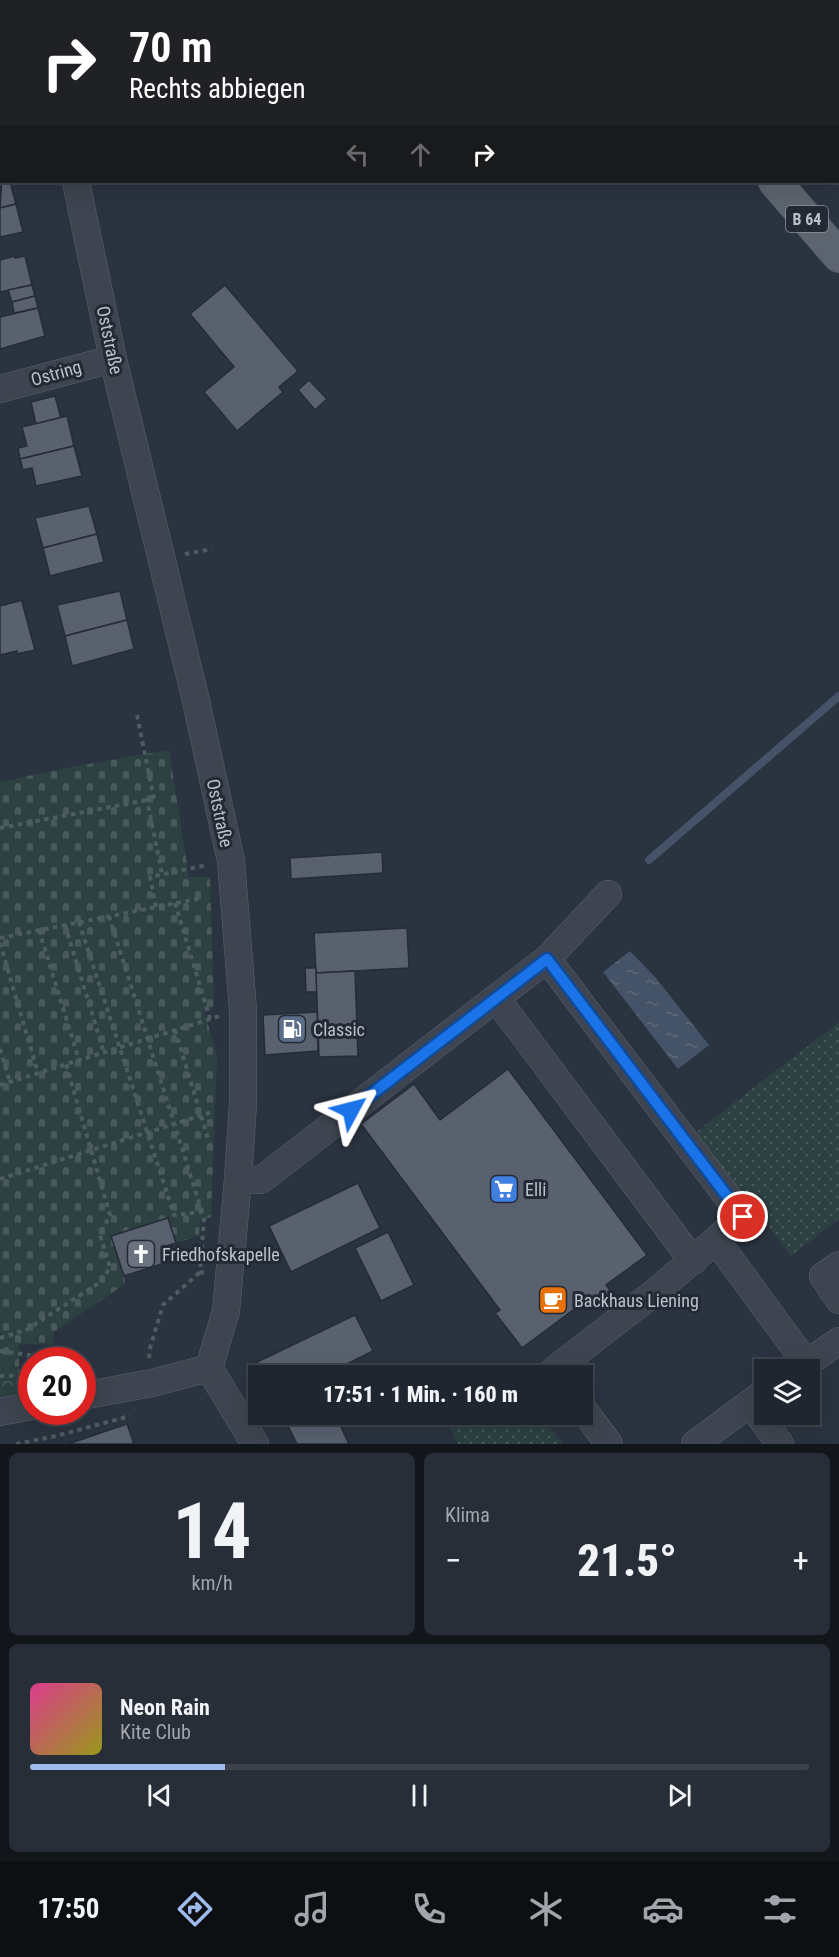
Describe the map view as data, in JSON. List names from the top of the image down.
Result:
{
  "streets": {
    "main road": ["B 64"],
    "street": ["Oststraße", "Ostring"]
  },
  "crossings": [
    ["Oststraße", "Ostring"]
  ],
  "places": {
    "fuel station": ["Classic"],
    "supermarket": ["Elli"],
    "church": ["Friedhofskapelle"],
    "cafe": ["Backhaus Liening"]
  },
  "page": {
    "turn": ["70 m", "Rechts abbiegen"],
    "limit": "20",
    "trip": "17:51 · 1 Min. · 160 m",
    "tile": [
      ["14", "km/h"],
      "Klima"
    ],
    "heat": ["−", "21.5°", "+"],
    "song": ["Neon Rain", "Kite Club"],
    "tabs": "17:50"
  }
}
